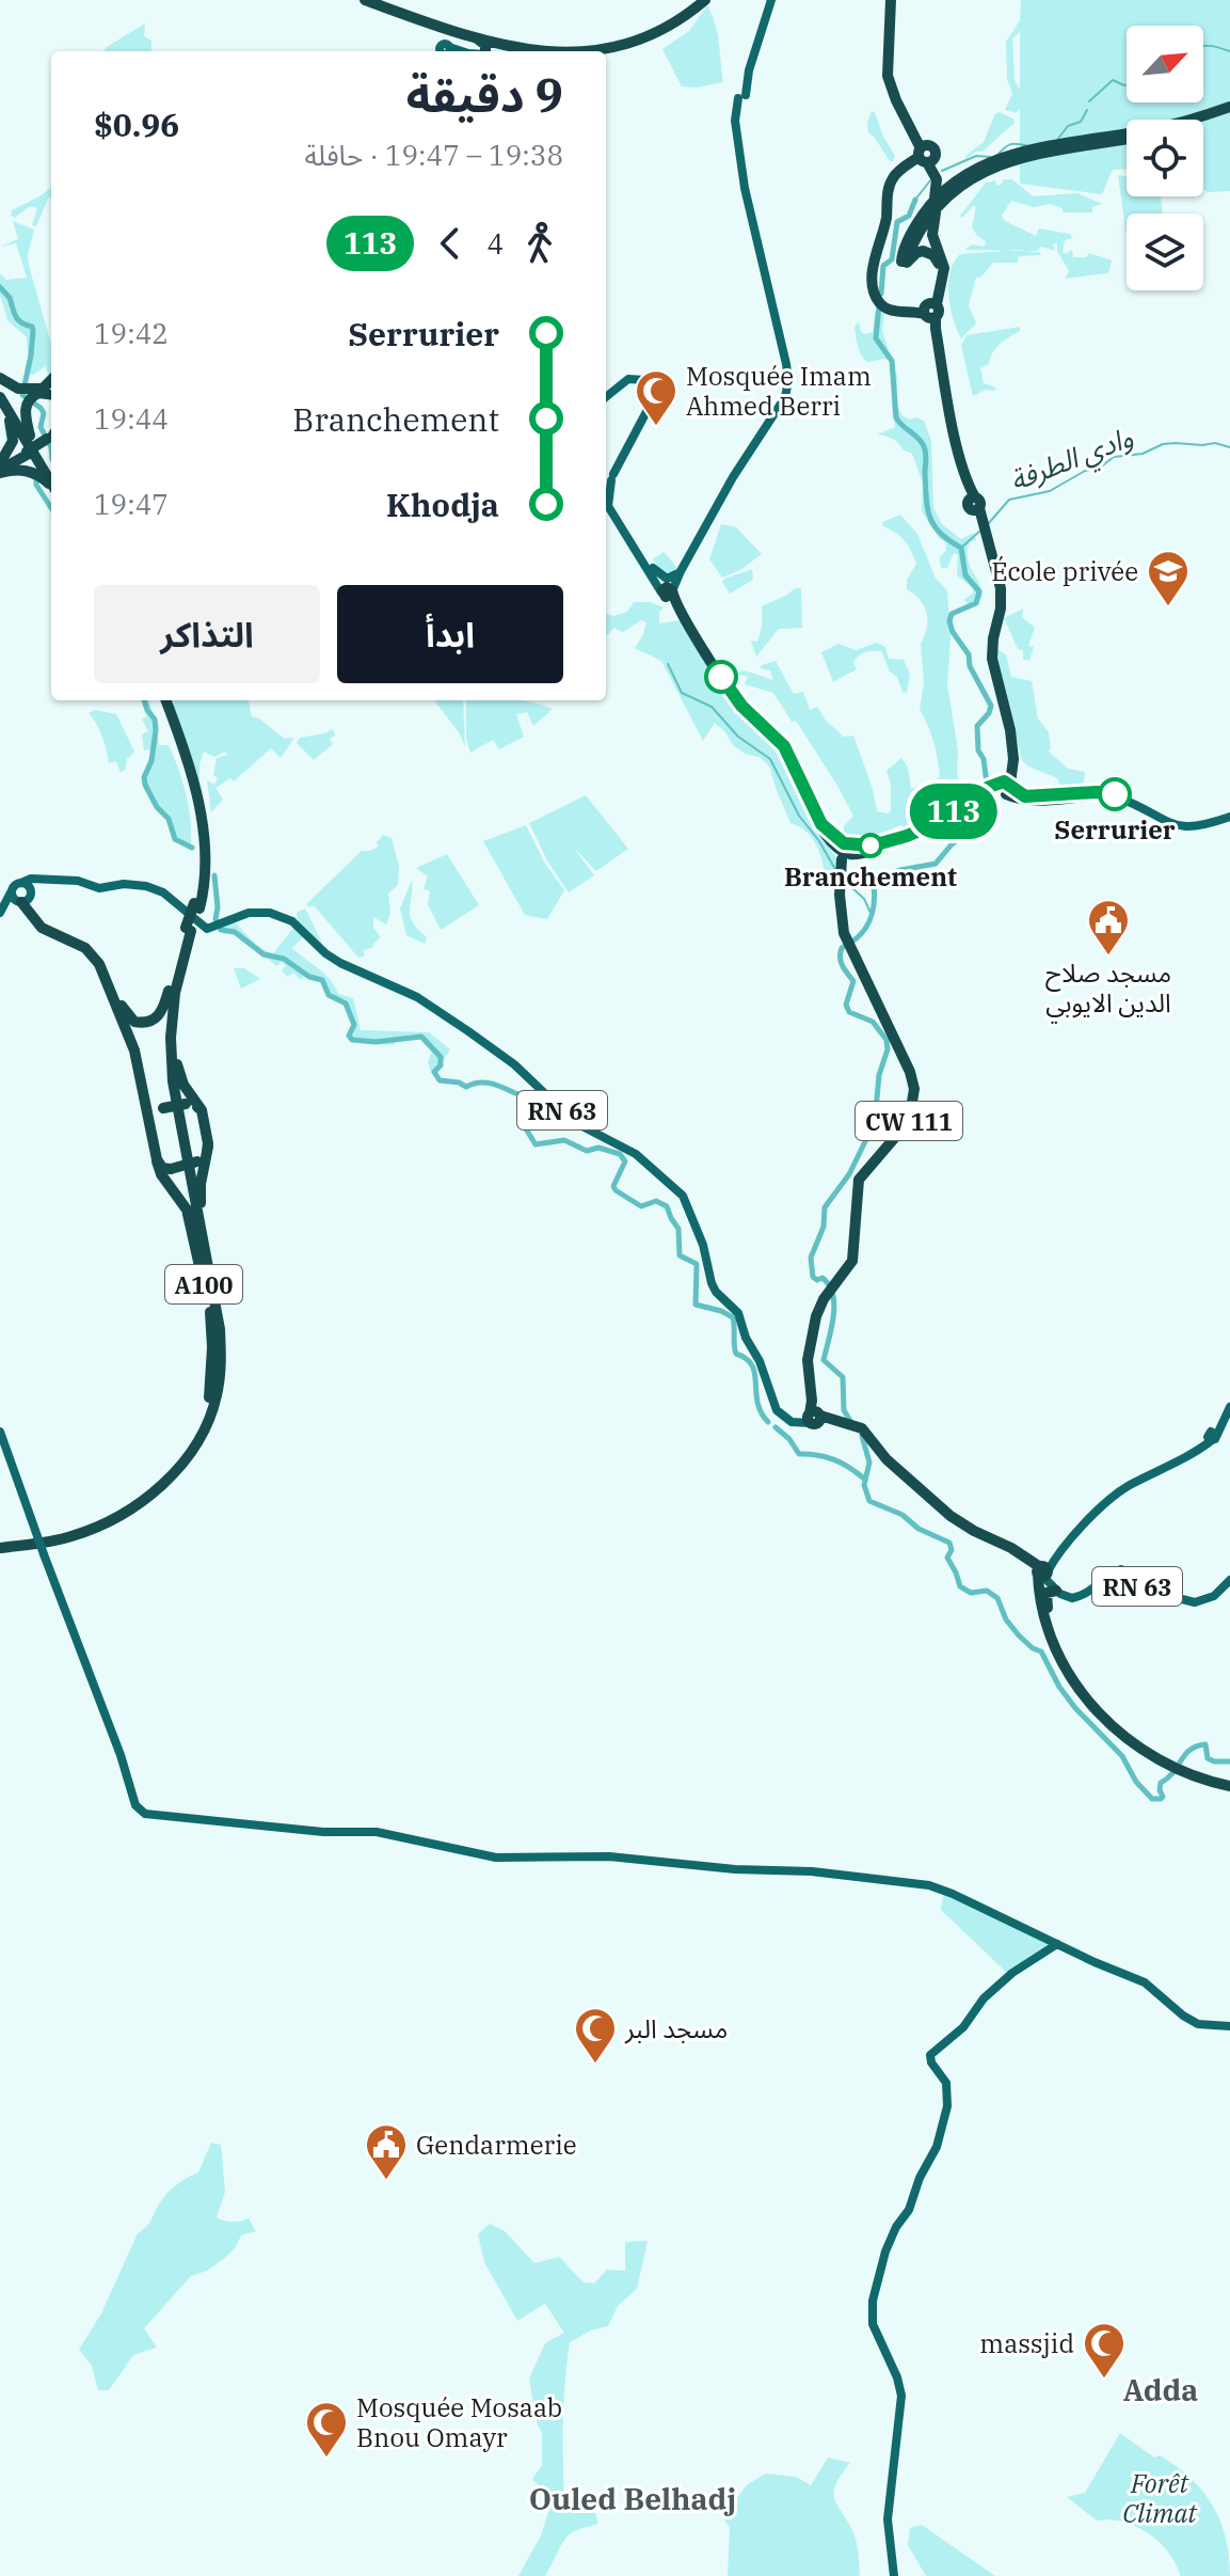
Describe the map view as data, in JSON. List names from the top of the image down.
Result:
{
  "streets": {
    "highway": ["CW 111", "A100"],
    "main road": ["RN 63"]
  },
  "crossings": [
    ["RN 63", "CW 111"]
  ],
  "districts": ["Adda", "Ouled Belhadj"],
  "water": ["وادي الطرفة"],
  "parks": ["Forêt Climat"],
  "places": {
    "mosque": [
      "Mosquée Imam Ahmed Berri",
      "مسجد البر",
      "massjid",
      "Mosquée Mosaab Bnou Omayr"
    ],
    "school or university": ["École privée"],
    "other": ["Serrurier", "Branchement"],
    "public building": ["مسجد صلاح الدين الايوبي", "Gendarmerie"]
  },
  "lines": ["bus line 113"],
  "north": "top right",
  "page": {
    "on_map": "113",
    "heading": ["9 دقيقة", "19:38 – 19:47 · حافلة", "$0.96"],
    "legs": ["4", "113"],
    "list": [
      {
        "name": "Serrurier",
        "value": "19:42"
      },
      {
        "name": "Branchement",
        "value": "19:44"
      },
      {
        "name": "Khodja",
        "value": "19:47"
      }
    ],
    "buttons": ["ابدأ", "التذاكر"]
  }
}
